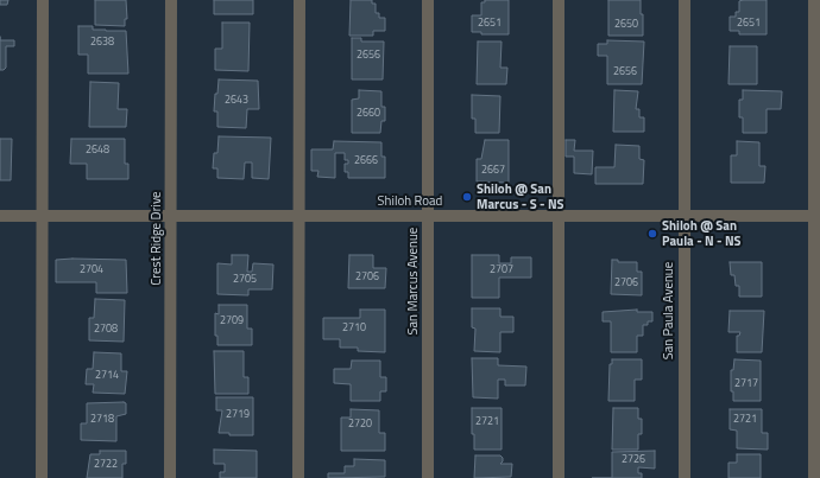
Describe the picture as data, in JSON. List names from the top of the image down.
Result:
{
  "streets": {
    "street": [
      "Shiloh Road",
      "Crest Ridge Drive",
      "San Marcus Avenue",
      "San Paula Avenue"
    ]
  },
  "crossings": [
    ["Shiloh Road", "Crest Ridge Drive"],
    ["Shiloh Road", "San Marcus Avenue"],
    ["Shiloh Road", "San Paula Avenue"]
  ],
  "places": ["Shiloh @ San Marcus - S - NS", "Shiloh @ San Paula - N - NS"],
  "house_numbers": [
    "2651",
    "2651",
    "2650",
    "2638",
    "2656",
    "2656",
    "2643",
    "2660",
    "2648",
    "2666",
    "2667",
    "2704",
    "2707",
    "2706",
    "2705",
    "2706",
    "2709",
    "2710",
    "2708",
    "2714",
    "2717",
    "2719",
    "2718",
    "2721",
    "2721",
    "2720",
    "2726",
    "2722"
  ]
}
